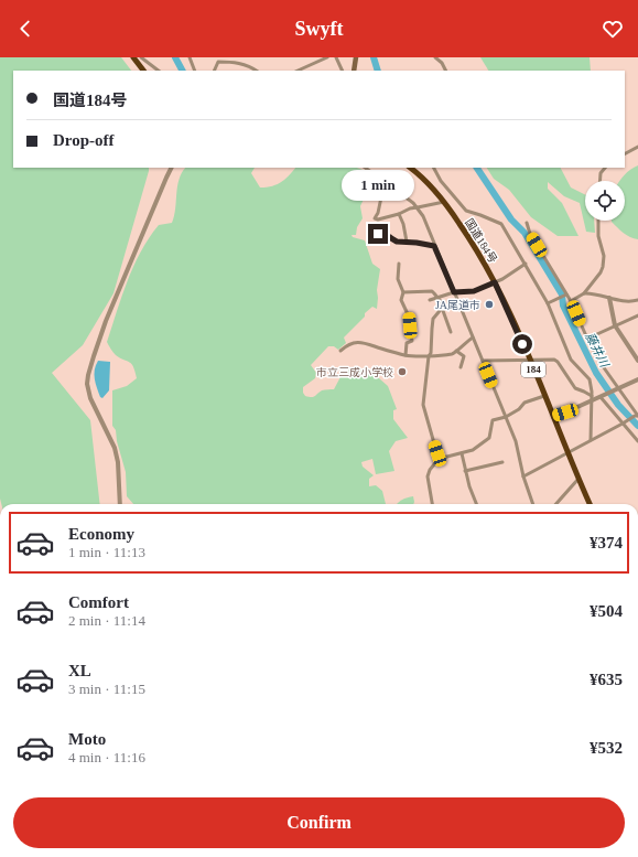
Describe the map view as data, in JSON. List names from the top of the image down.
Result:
{
  "streets": {
    "highway": ["国道184号", "184"]
  },
  "water": ["藤井川"],
  "places": ["JA尾道市", "市立三成小学校"],
  "page": {
    "header": "Swyft",
    "banner": ["国道184号", "Drop-off"],
    "bubble": "1 min",
    "list": [
      {
        "name": "Economy",
        "note": "1 min · 11:13",
        "value": "¥374"
      },
      {
        "name": "Comfort",
        "note": "2 min · 11:14",
        "value": "¥504"
      },
      {
        "name": "XL",
        "note": "3 min · 11:15",
        "value": "¥635"
      },
      {
        "name": "Moto",
        "note": "4 min · 11:16",
        "value": "¥532"
      }
    ],
    "buttons": "Confirm"
  }
}
